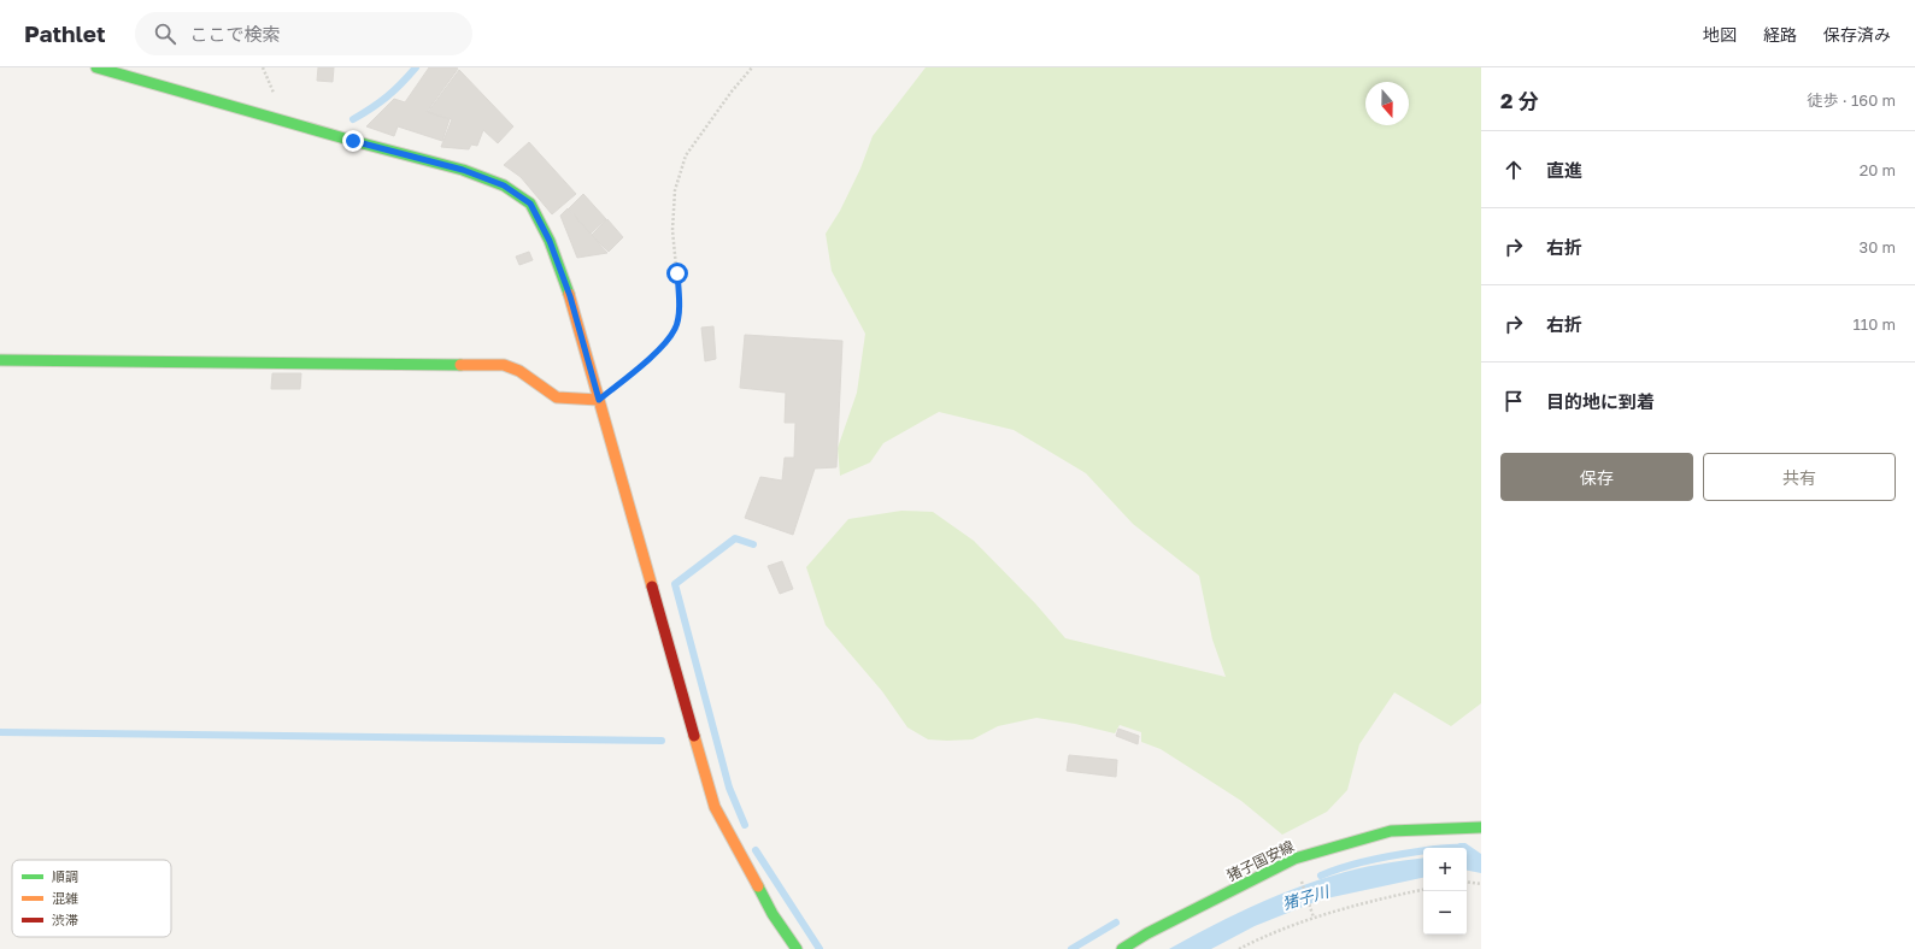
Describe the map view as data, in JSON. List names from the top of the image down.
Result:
{
  "streets": {
    "street": ["猪子国安線"]
  },
  "water": ["猪子川"],
  "legend": ["順調", "混雑", "渋滞"],
  "north": "bottom",
  "page": {
    "header": "Pathlet",
    "search": "ここで検索",
    "nav": ["地図", "経路", "保存済み"],
    "heading": ["2 分", "徒歩 · 160 m"],
    "list": [
      ["直進", "20 m"],
      ["右折", "30 m"],
      ["右折", "110 m"],
      "目的地に到着"
    ],
    "buttons": ["保存", "共有"],
    "map_buttons": ["+", "−"]
  }
}
